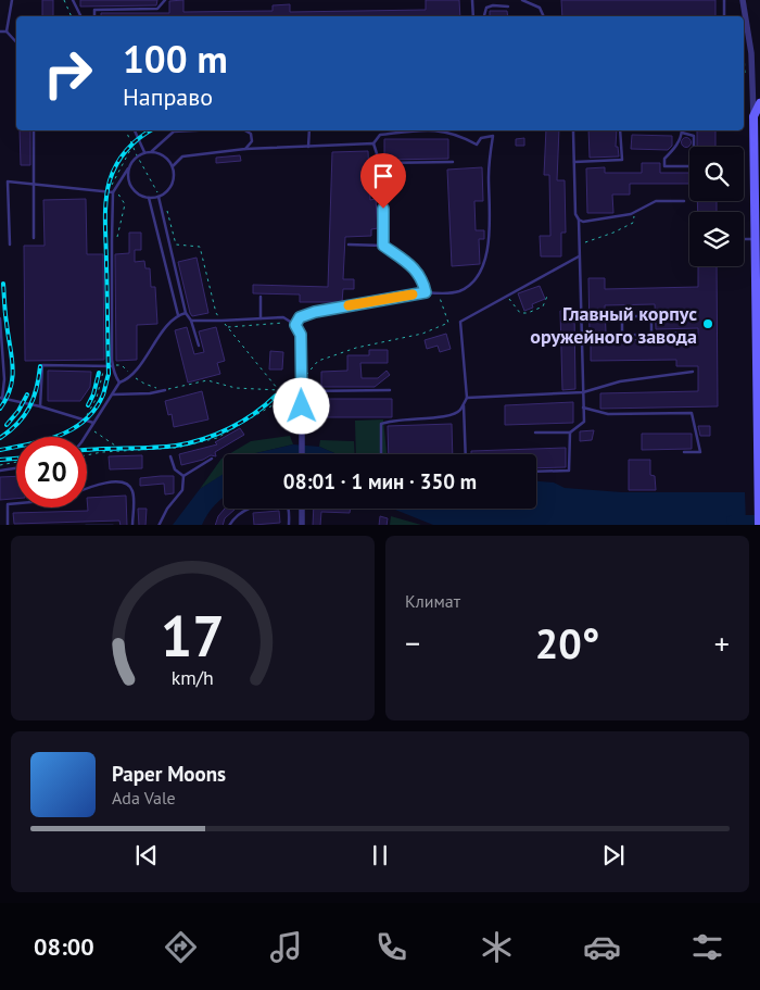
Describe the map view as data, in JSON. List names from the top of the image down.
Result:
{
  "places": ["Главный корпус оружейного завода"],
  "page": {
    "turn": ["100 m", "Направо"],
    "limit": "20",
    "trip": "08:01 · 1 мин · 350 m",
    "tile": "Климат",
    "heat": ["−", "20°", "+"],
    "song": ["Paper Moons", "Ada Vale"],
    "tabs": "08:00",
    "gauge": ["17", "km/h"]
  }
}
